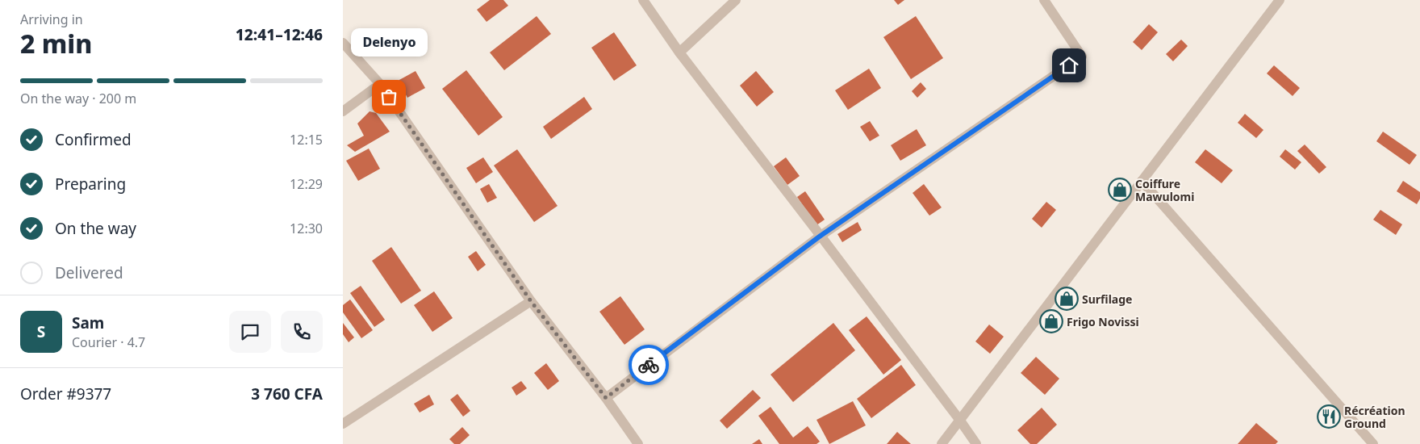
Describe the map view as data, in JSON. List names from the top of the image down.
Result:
{
  "places": {
    "other": ["Delenyo"],
    "shop": ["Coiffure Mawulomi", "Surfilage", "Frigo Novissi"],
    "restaurant": ["Récréation Ground"]
  },
  "page": {
    "heading": ["2 min", "Arriving in", "12:41–12:46"],
    "panel": [
      "Sam",
      "Courier · 4.7",
      "Order #9377",
      "3 760 CFA"
    ],
    "bubble": "Delenyo",
    "bar": "On the way · 200 m",
    "list": [
      ["Confirmed", "12:15"],
      ["Preparing", "12:29"],
      ["On the way", "12:30"],
      "Delivered"
    ],
    "round": "S"
  }
}
